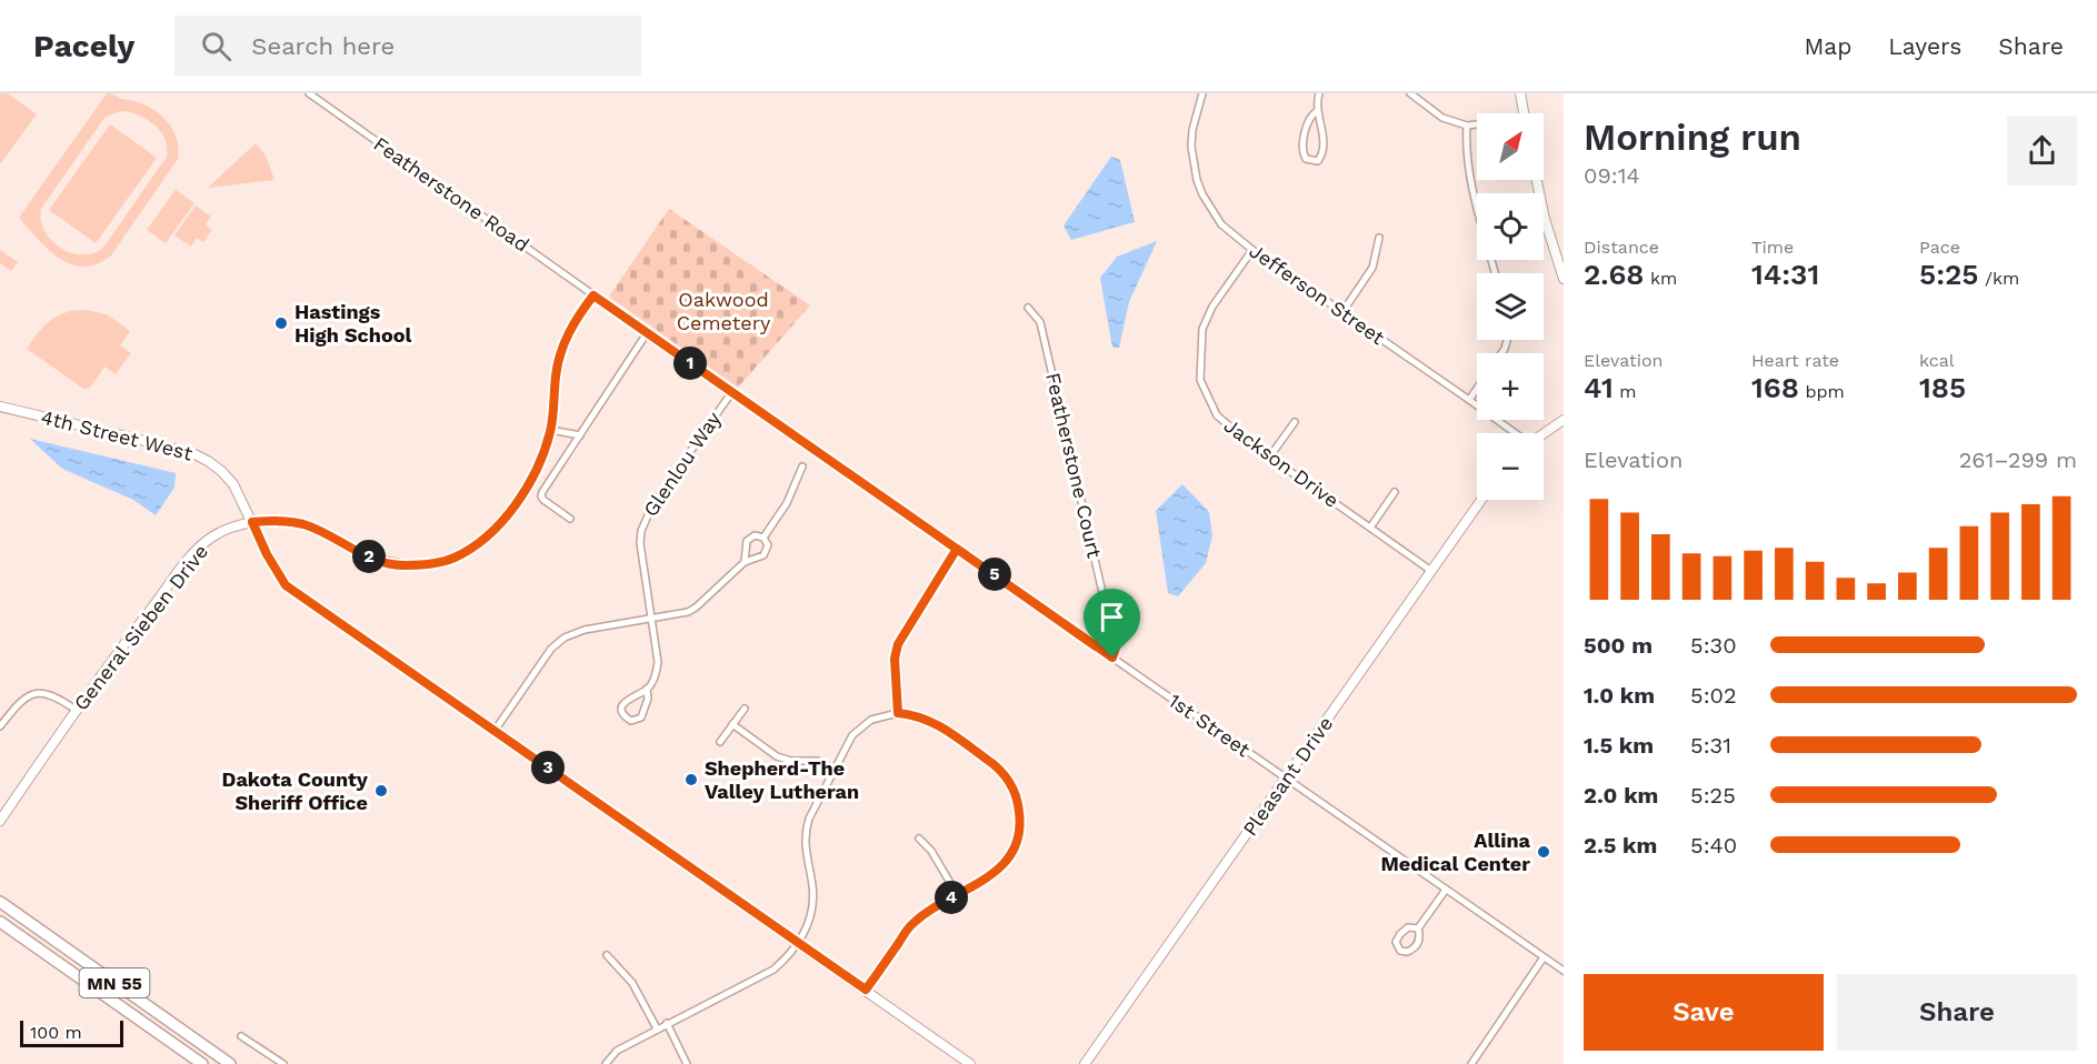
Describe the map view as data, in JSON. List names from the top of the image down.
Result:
{
  "streets": {
    "highway": ["MN 55"],
    "street": [
      "Featherstone Road",
      "Jefferson Street",
      "4th Street West",
      "Jackson Drive",
      "Glenlou Way",
      "Featherstone Court",
      "General Sieben Drive",
      "1st Street",
      "Pleasant Drive"
    ]
  },
  "crossings": [
    ["Featherstone Road", "General Sieben Drive"],
    ["Featherstone Road", "1st Street"],
    ["Jefferson Street", "Jackson Drive"],
    ["4th Street West", "General Sieben Drive"],
    ["Jackson Drive", "Pleasant Drive"],
    ["Glenlou Way", "1st Street"],
    ["Featherstone Court", "1st Street"],
    ["General Sieben Drive", "1st Street"],
    ["1st Street", "Pleasant Drive"]
  ],
  "parks": ["Oakwood Cemetery"],
  "places": [
    "Hastings High School",
    "Shepherd-The Valley Lutheran",
    "Dakota County Sheriff Office",
    "Allina Medical Center"
  ],
  "scale_bar": "100 m",
  "north": "top right",
  "page": {
    "header": "Pacely",
    "search": "Search here",
    "nav": ["Map", "Layers", "Share"],
    "heading": ["Morning run", "09:14"],
    "map_buttons": ["+", "−"],
    "stats": [
      ["Distance", "2.68 km"],
      ["Time", "14:31"],
      ["Pace", "5:25 /km"],
      ["Elevation", "41 m"],
      ["Heart rate", "168 bpm"],
      ["kcal", "185"]
    ],
    "pins": [
      "1",
      "2",
      "5",
      "3",
      "4"
    ],
    "chart": ["Elevation", "261–299 m"],
    "list": [
      {
        "name": "500 m",
        "note": "5:30"
      },
      {
        "name": "1.0 km",
        "note": "5:02"
      },
      {
        "name": "1.5 km",
        "note": "5:31"
      },
      {
        "name": "2.0 km",
        "note": "5:25"
      },
      {
        "name": "2.5 km",
        "note": "5:40"
      }
    ],
    "buttons": ["Save", "Share"],
    "scale": "100 m"
  }
}
